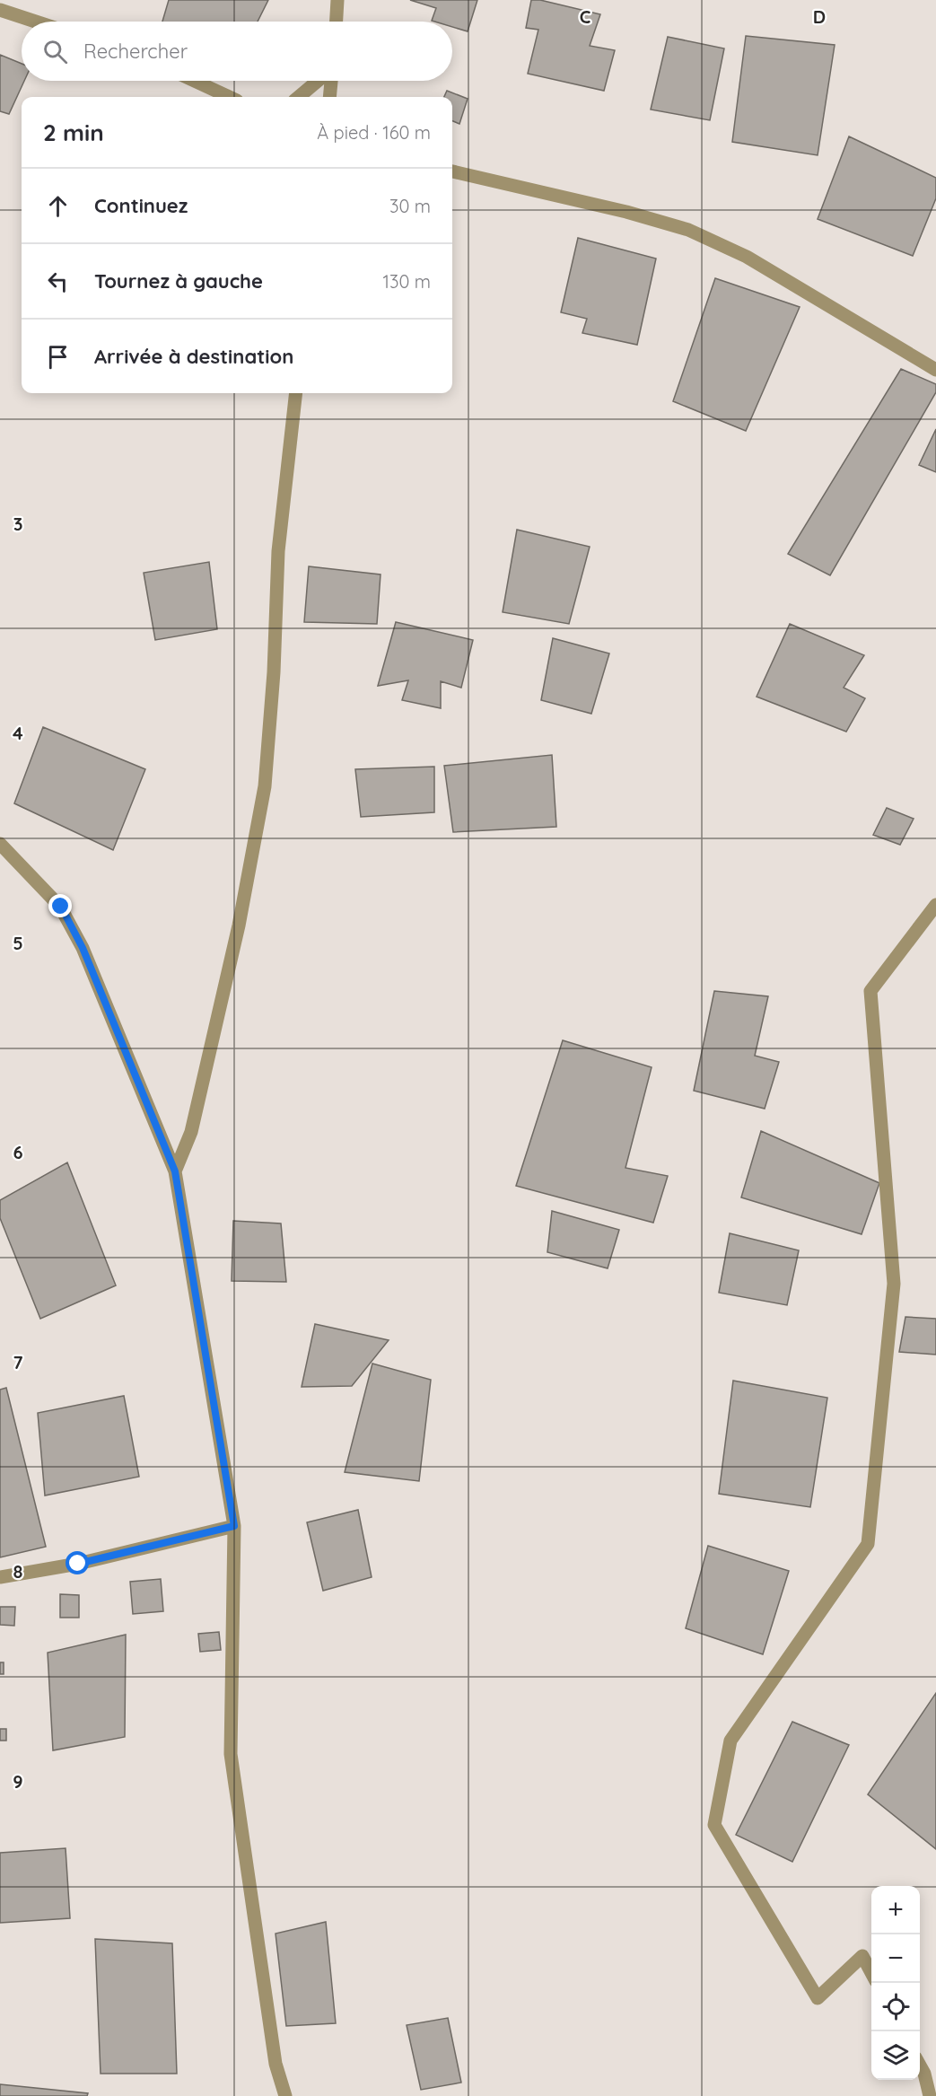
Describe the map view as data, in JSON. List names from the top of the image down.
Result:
{
  "page": {
    "search": "Rechercher",
    "heading": ["2 min", "À pied · 160 m"],
    "list": [
      ["Continuez", "30 m"],
      ["Tournez à gauche", "130 m"],
      "Arrivée à destination"
    ],
    "map_buttons": ["+", "−"]
  },
  "grid": {
    "columns": ["C", "D"],
    "rows": [
      "3",
      "4",
      "5",
      "6",
      "7",
      "8",
      "9"
    ]
  }
}
